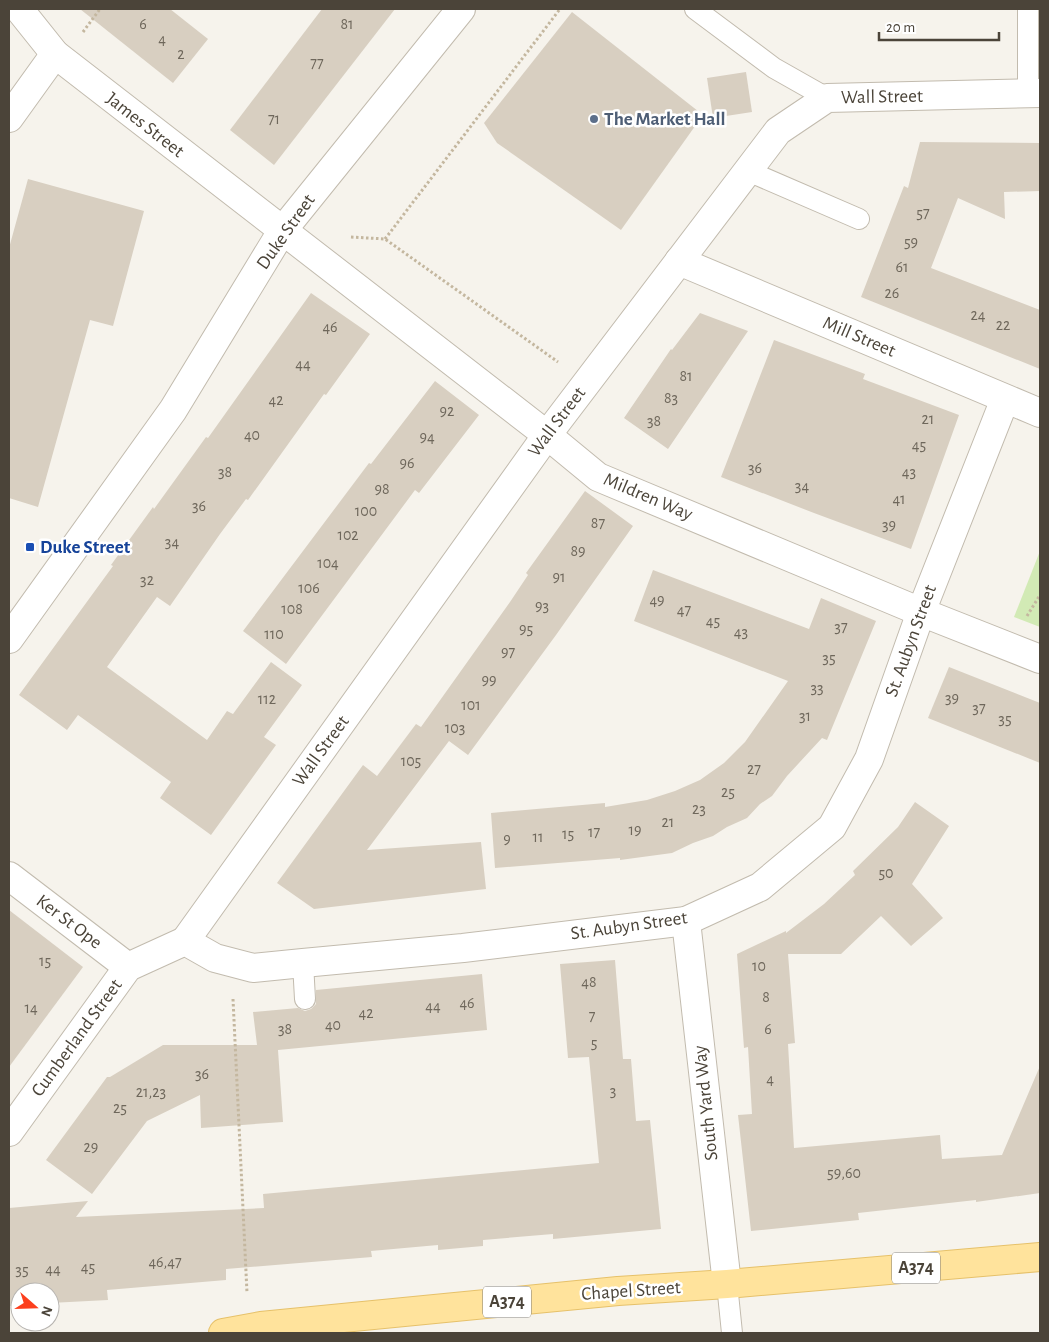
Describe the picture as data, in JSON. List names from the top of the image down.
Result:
{
  "streets": {
    "main road": ["A374", "Chapel Street"],
    "street": [
      "Wall Street",
      "James Street",
      "Duke Street",
      "Mill Street",
      "Mildren Way",
      "St. Aubyn Street",
      "Ker St Ope",
      "Cumberland Street",
      "South Yard Way"
    ]
  },
  "crossings": [
    ["Wall Street", "Mill Street"],
    ["Wall Street", "Mildren Way"],
    ["Wall Street", "St. Aubyn Street"],
    ["James Street", "Duke Street"],
    ["James Street", "Mildren Way"],
    ["Duke Street", "Mildren Way"],
    ["Mill Street", "St. Aubyn Street"],
    ["Mildren Way", "St. Aubyn Street"],
    ["St. Aubyn Street", "South Yard Way"],
    ["Ker St Ope", "Cumberland Street"],
    ["South Yard Way", "Chapel Street"]
  ],
  "places": {
    "other": ["The Market Hall"],
    "transit": ["Duke Street"]
  },
  "house_numbers": [
    "6",
    "81",
    "4",
    "2",
    "77",
    "71",
    "57",
    "59",
    "61",
    "26",
    "24",
    "22",
    "46",
    "44",
    "81",
    "83",
    "42",
    "92",
    "21",
    "38",
    "40",
    "94",
    "45",
    "96",
    "36",
    "38",
    "43",
    "34",
    "98",
    "41",
    "36",
    "100",
    "87",
    "39",
    "102",
    "34",
    "89",
    "104",
    "91",
    "32",
    "106",
    "49",
    "93",
    "108",
    "47",
    "45",
    "37",
    "95",
    "43",
    "110",
    "97",
    "35",
    "99",
    "33",
    "39",
    "112",
    "101",
    "37",
    "31",
    "35",
    "103",
    "105",
    "27",
    "25",
    "23",
    "21",
    "19",
    "17",
    "15",
    "11",
    "9",
    "50",
    "15",
    "10",
    "48",
    "8",
    "46",
    "44",
    "14",
    "42",
    "7",
    "40",
    "38",
    "6",
    "5",
    "36",
    "4",
    "3",
    "21,23",
    "25",
    "29",
    "59,60",
    "46,47",
    "45",
    "44",
    "35"
  ],
  "scale_bar": "20 m",
  "north": "right"
}
